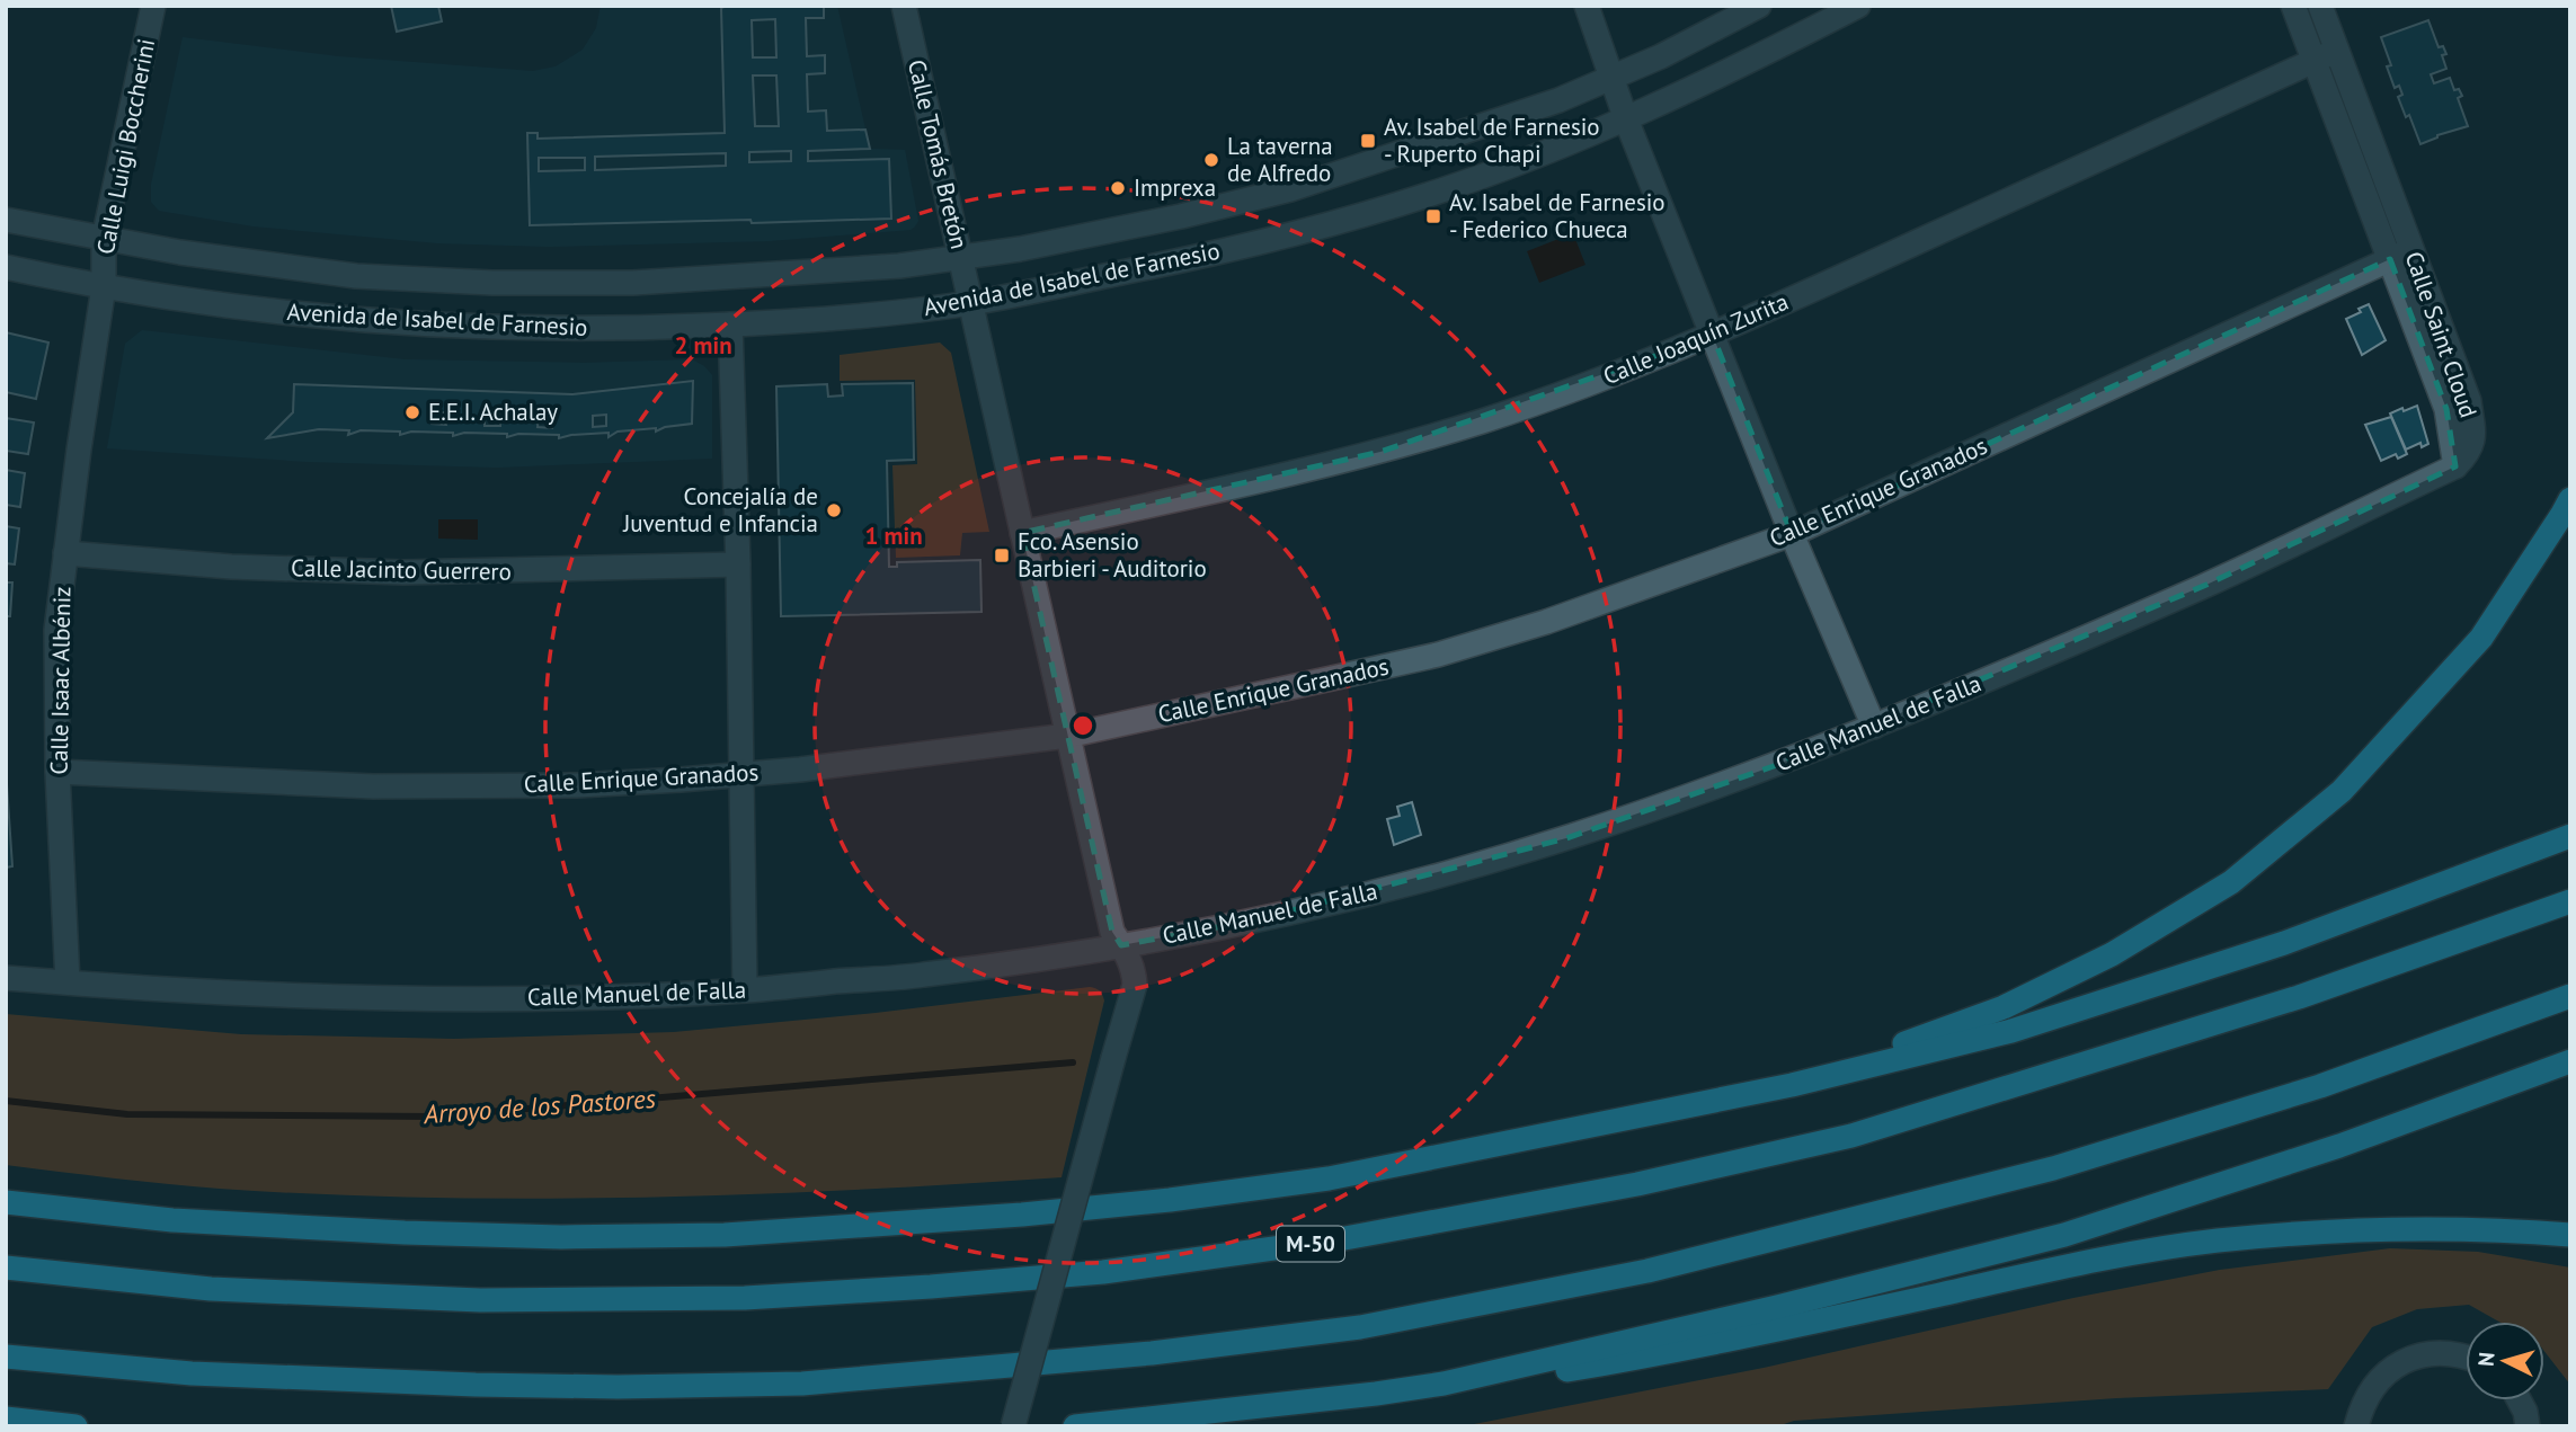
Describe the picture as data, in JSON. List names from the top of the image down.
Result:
{
  "streets": {
    "highway": ["M-50"],
    "street": [
      "Calle Luigi Boccherini",
      "Calle Tomás Bretón",
      "Avenida de Isabel de Farnesio",
      "Calle Saint Cloud",
      "Calle Joaquín Zurita",
      "Calle Enrique Granados",
      "Calle Jacinto Guerrero",
      "Calle Isaac Albéniz",
      "Calle Manuel de Falla"
    ]
  },
  "crossings": [
    ["Calle Luigi Boccherini", "Avenida de Isabel de Farnesio"],
    ["Calle Luigi Boccherini", "Calle Isaac Albéniz"],
    ["Calle Tomás Bretón", "Avenida de Isabel de Farnesio"],
    ["Calle Tomás Bretón", "Calle Joaquín Zurita"],
    ["Calle Tomás Bretón", "Calle Enrique Granados"],
    ["Calle Tomás Bretón", "Calle Manuel de Falla"],
    ["Avenida de Isabel de Farnesio", "Calle Isaac Albéniz"],
    ["Calle Saint Cloud", "Calle Joaquín Zurita"],
    ["Calle Saint Cloud", "Calle Enrique Granados"],
    ["Calle Saint Cloud", "Calle Manuel de Falla"],
    ["Calle Enrique Granados", "Calle Isaac Albéniz"],
    ["Calle Jacinto Guerrero", "Calle Isaac Albéniz"],
    ["Calle Isaac Albéniz", "Calle Manuel de Falla"]
  ],
  "water": ["Arroyo de los Pastores"],
  "places": {
    "transit": ["Av. Isabel de Farnesio - Ruperto Chapi", "Av. Isabel de Farnesio - Federico Chueca", "Fco. Asensio Barbieri - Auditorio"],
    "other": [
      "La taverna de Alfredo",
      "Imprexa",
      "E.E.I. Achalay",
      "Concejalía de Juventud e Infancia"
    ]
  },
  "north": "left",
  "rings": ["2 min", "1 min"]
}
